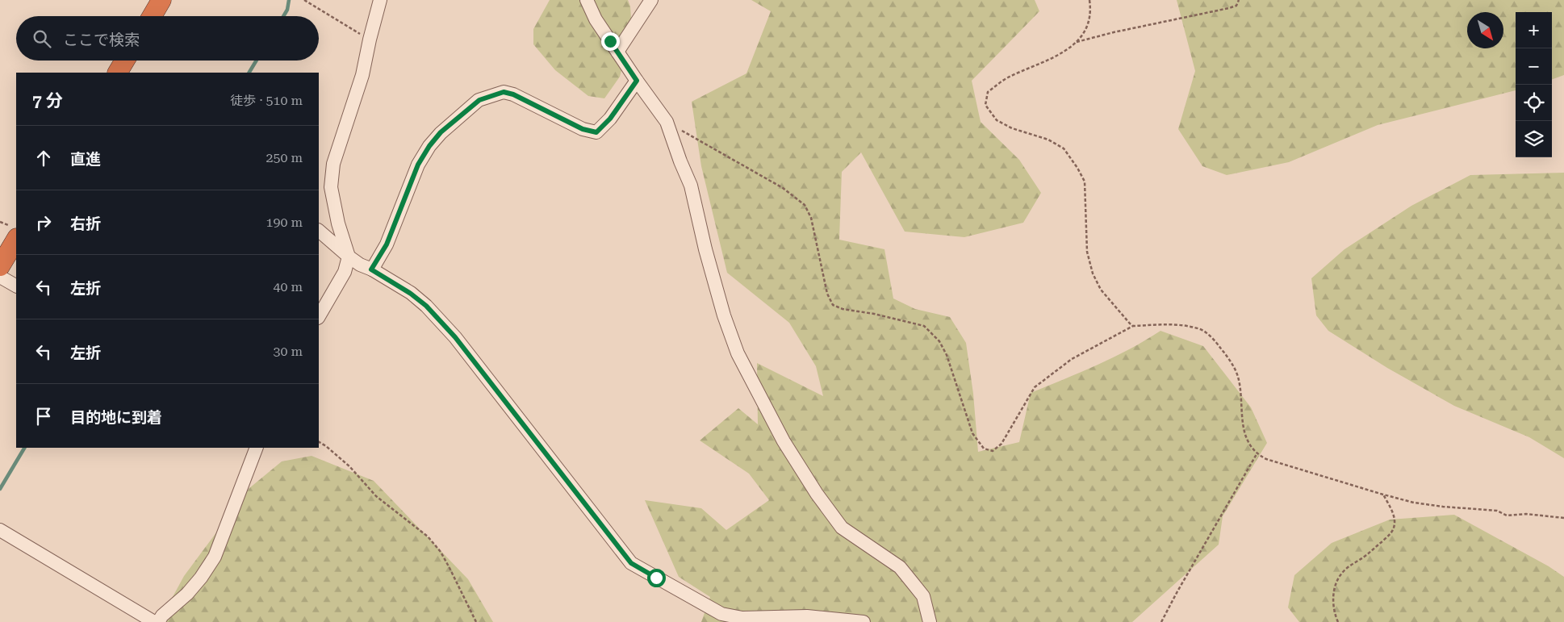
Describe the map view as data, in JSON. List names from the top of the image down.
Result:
{
  "north": "bottom right",
  "page": {
    "map_buttons": ["+", "−"],
    "search": "ここで検索",
    "heading": ["7 分", "徒歩 · 510 m"],
    "list": [
      ["直進", "250 m"],
      ["右折", "190 m"],
      ["左折", "40 m"],
      ["左折", "30 m"],
      "目的地に到着"
    ]
  }
}
